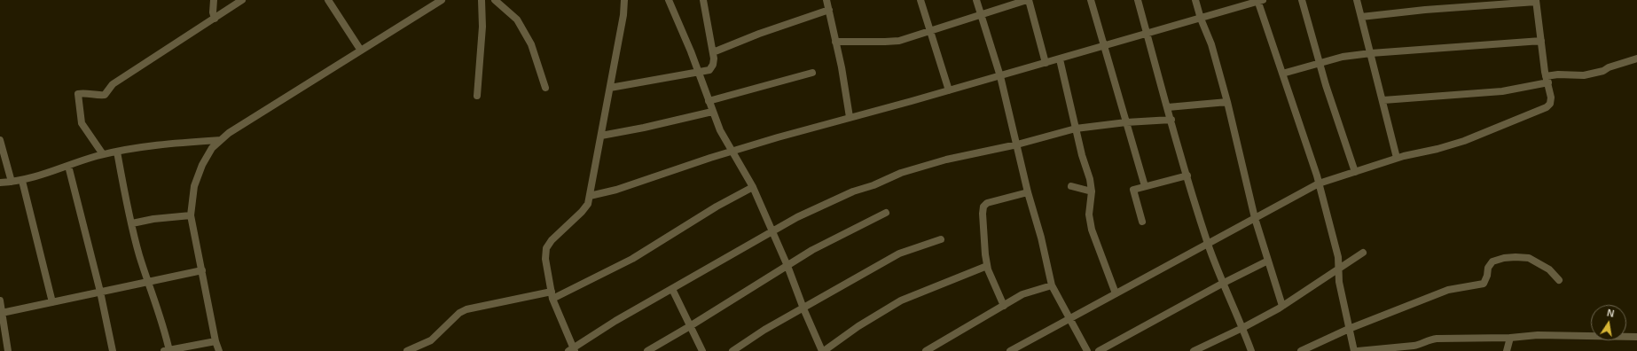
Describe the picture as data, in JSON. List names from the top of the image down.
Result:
{
  "north": "top"
}
